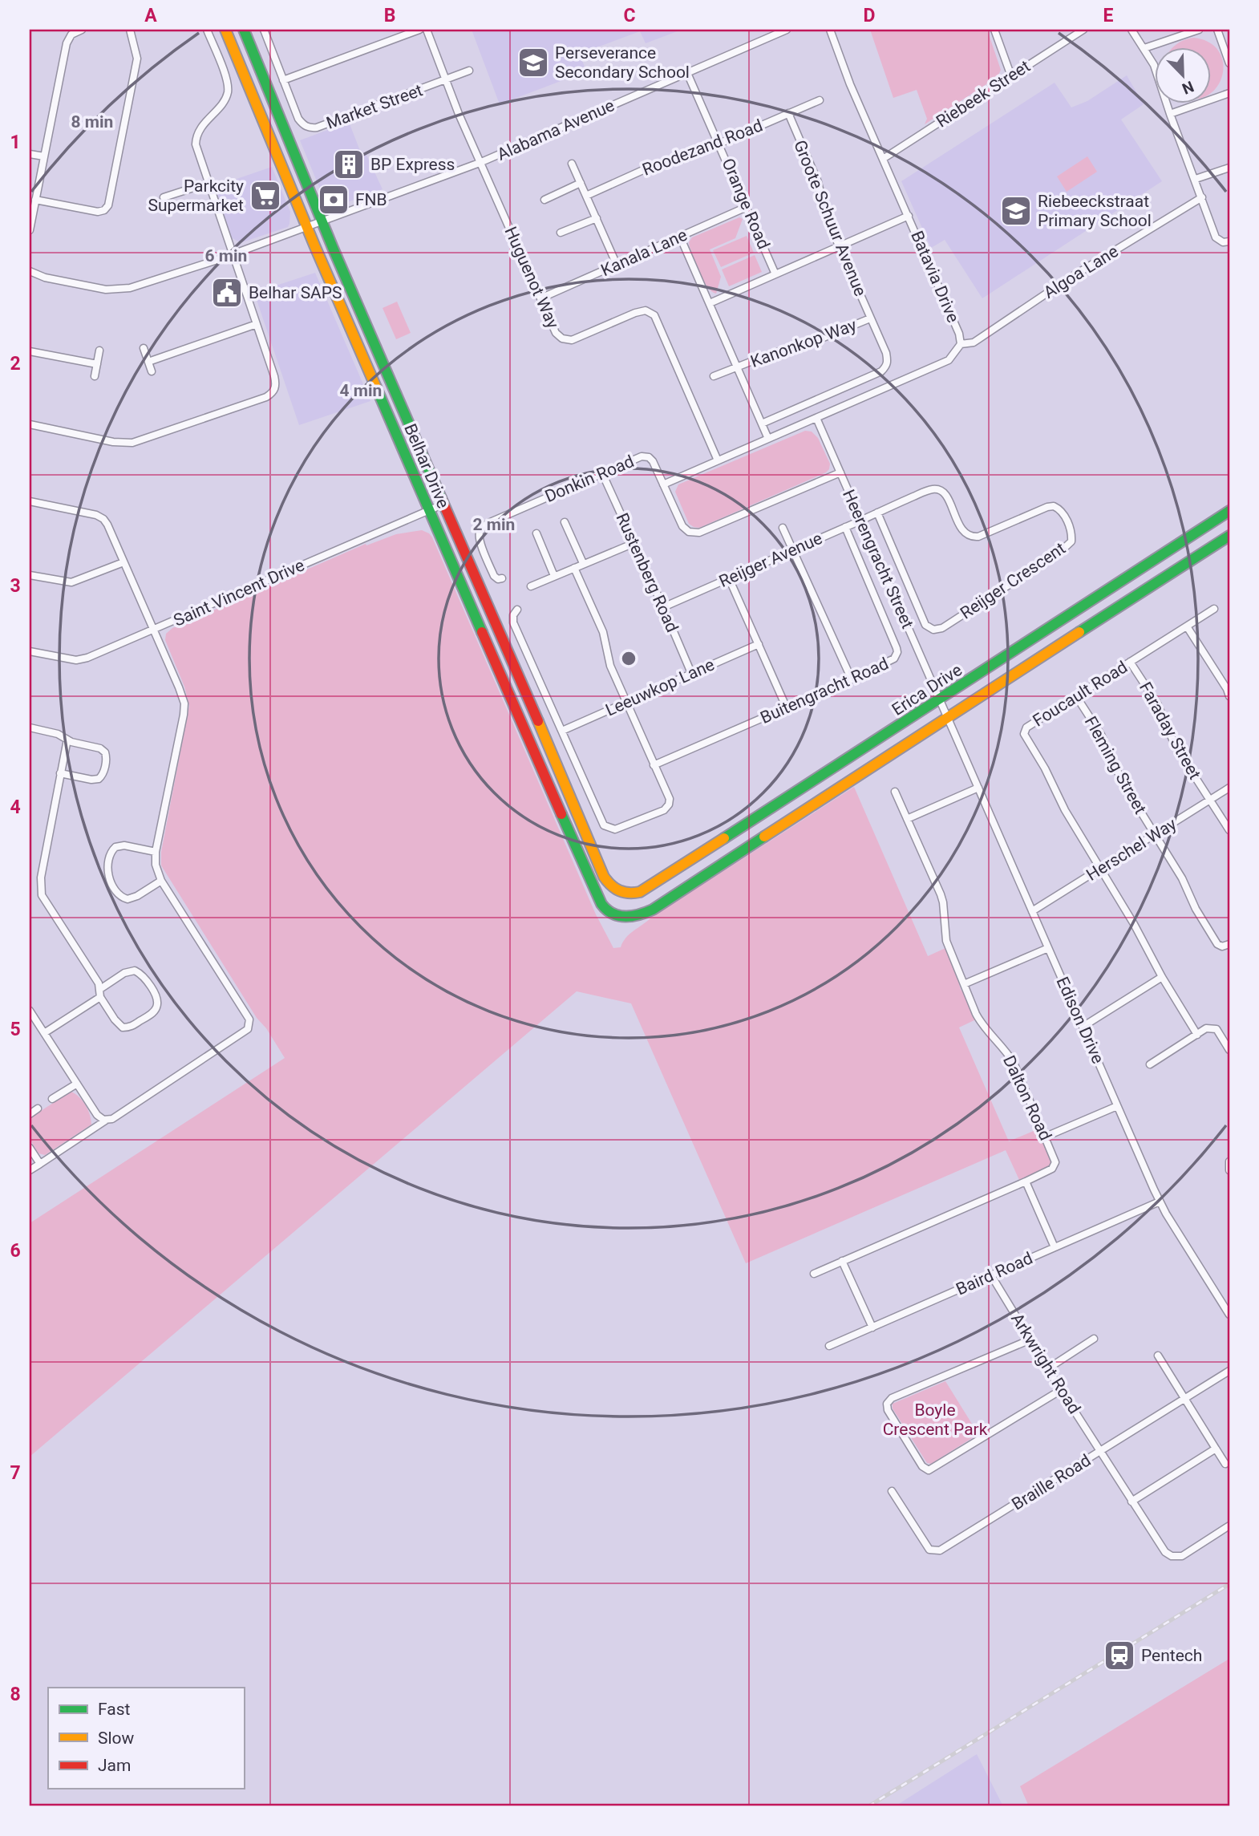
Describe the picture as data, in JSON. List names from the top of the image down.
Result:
{
  "streets": {
    "main road": ["Belhar Drive", "Erica Drive"],
    "street": [
      "Riebeek Street",
      "Market Street",
      "Alabama Avenue",
      "Roodezand Road",
      "Orange Road",
      "Groote Schuur Avenue",
      "Kanala Lane",
      "Algoa Lane",
      "Batavia Drive",
      "Huguenot Way",
      "Kanonkop Way",
      "Donkin Road",
      "Heerengracht Street",
      "Reijger Avenue",
      "Rustenberg Road",
      "Reijger Crescent",
      "Saint Vincent Drive",
      "Leeuwkop Lane",
      "Buitengracht Road",
      "Foucault Road",
      "Faraday Street",
      "Fleming Street",
      "Herschel Way",
      "Edison Drive",
      "Dalton Road",
      "Baird Road",
      "Arkwright Road",
      "Braille Road"
    ]
  },
  "crossings": [
    ["Riebeek Street", "Batavia Drive"],
    ["Market Street", "Huguenot Way"],
    ["Alabama Avenue", "Orange Road"],
    ["Alabama Avenue", "Huguenot Way"],
    ["Alabama Avenue", "Belhar Drive"],
    ["Roodezand Road", "Orange Road"],
    ["Roodezand Road", "Groote Schuur Avenue"],
    ["Orange Road", "Kanala Lane"],
    ["Groote Schuur Avenue", "Kanonkop Way"],
    ["Kanala Lane", "Huguenot Way"],
    ["Algoa Lane", "Batavia Drive"],
    ["Batavia Drive", "Huguenot Way"],
    ["Batavia Drive", "Donkin Road"],
    ["Batavia Drive", "Heerengracht Street"],
    ["Belhar Drive", "Saint Vincent Drive"],
    ["Belhar Drive", "Erica Drive"],
    ["Donkin Road", "Heerengracht Street"],
    ["Donkin Road", "Rustenberg Road"],
    ["Heerengracht Street", "Reijger Avenue"],
    ["Heerengracht Street", "Erica Drive"],
    ["Heerengracht Street", "Edison Drive"],
    ["Reijger Avenue", "Rustenberg Road"],
    ["Reijger Avenue", "Reijger Crescent"],
    ["Reijger Avenue", "Buitengracht Road"],
    ["Rustenberg Road", "Leeuwkop Lane"],
    ["Erica Drive", "Edison Drive"],
    ["Foucault Road", "Faraday Street"],
    ["Foucault Road", "Fleming Street"],
    ["Foucault Road", "Herschel Way"],
    ["Faraday Street", "Herschel Way"],
    ["Fleming Street", "Herschel Way"],
    ["Herschel Way", "Edison Drive"],
    ["Edison Drive", "Baird Road"],
    ["Baird Road", "Arkwright Road"],
    ["Arkwright Road", "Braille Road"]
  ],
  "parks": ["Boyle Crescent Park"],
  "places": {
    "school or university": ["Perseverance Secondary School", "Riebeeckstraat Primary School"],
    "building": ["BP Express"],
    "supermarket": ["Parkcity Supermarket"],
    "bank": ["FNB"],
    "public building": ["Belhar SAPS"],
    "station": ["Pentech"]
  },
  "legend": ["Fast", "Slow", "Jam"],
  "north": "bottom right",
  "grid": {
    "columns": [
      "A",
      "B",
      "C",
      "D",
      "E"
    ],
    "rows": [
      "1",
      "2",
      "3",
      "4",
      "5",
      "6",
      "7",
      "8"
    ]
  },
  "rings": [
    "8 min",
    "6 min",
    "4 min",
    "2 min"
  ]
}
